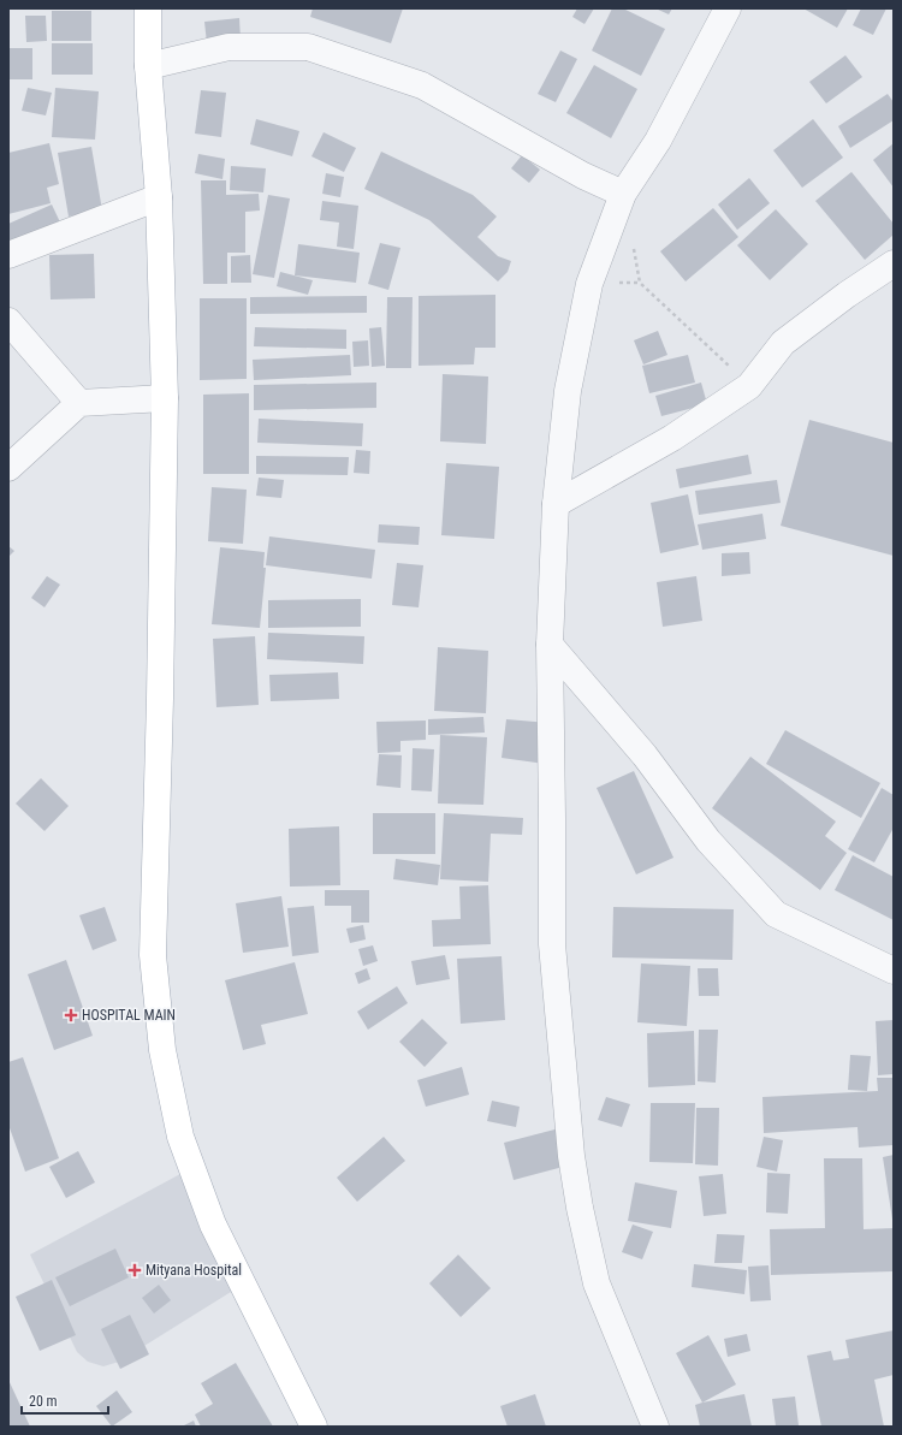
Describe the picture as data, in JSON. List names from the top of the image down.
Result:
{
  "places": {
    "health": ["HOSPITAL MAIN", "Mityana Hospital"]
  },
  "scale_bar": "20 m"
}
